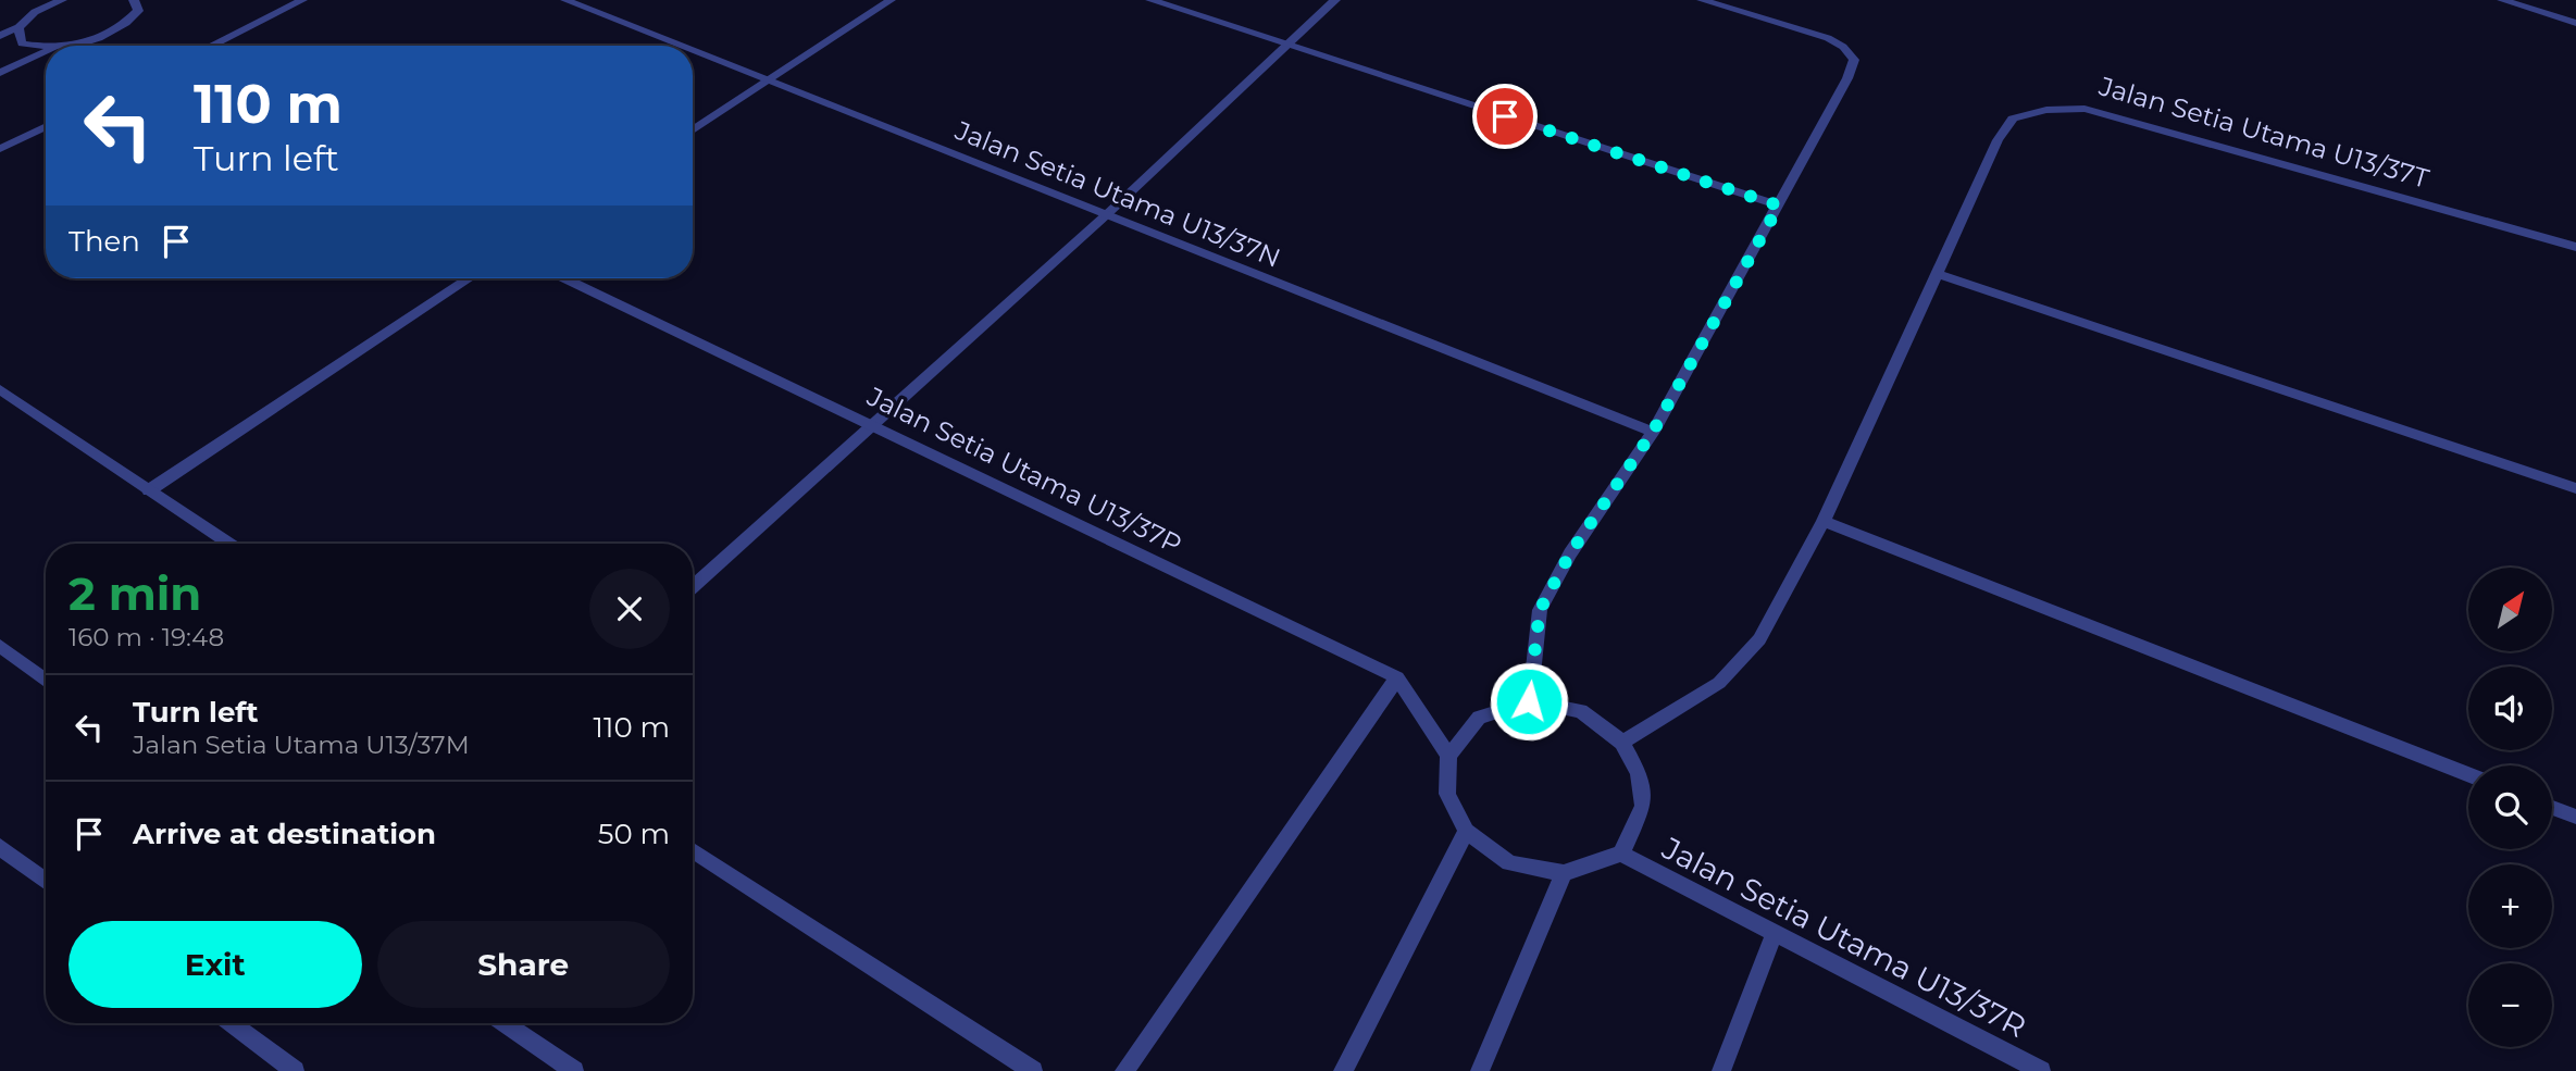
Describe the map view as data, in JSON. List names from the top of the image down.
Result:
{
  "streets": {
    "street": [
      "Jalan Setia Utama U13/37T",
      "Jalan Setia Utama U13/37N",
      "Jalan Setia Utama U13/37P",
      "Jalan Setia Utama U13/37R"
    ]
  },
  "crossings": [
    ["Jalan Setia Utama U13/37T", "Jalan Setia Utama U13/37R"]
  ],
  "north": "top right",
  "page": {
    "turn": ["110 m", "Turn left"],
    "then": "Then",
    "heading": ["2 min", "160 m · 19:48"],
    "map_buttons": ["+", "−"],
    "list": [
      {
        "name": "Turn left",
        "note": "Jalan Setia Utama U13/37M",
        "value": "110 m"
      },
      {
        "name": "Arrive at destination",
        "value": "50 m"
      }
    ],
    "buttons": ["Exit", "Share"]
  }
}
